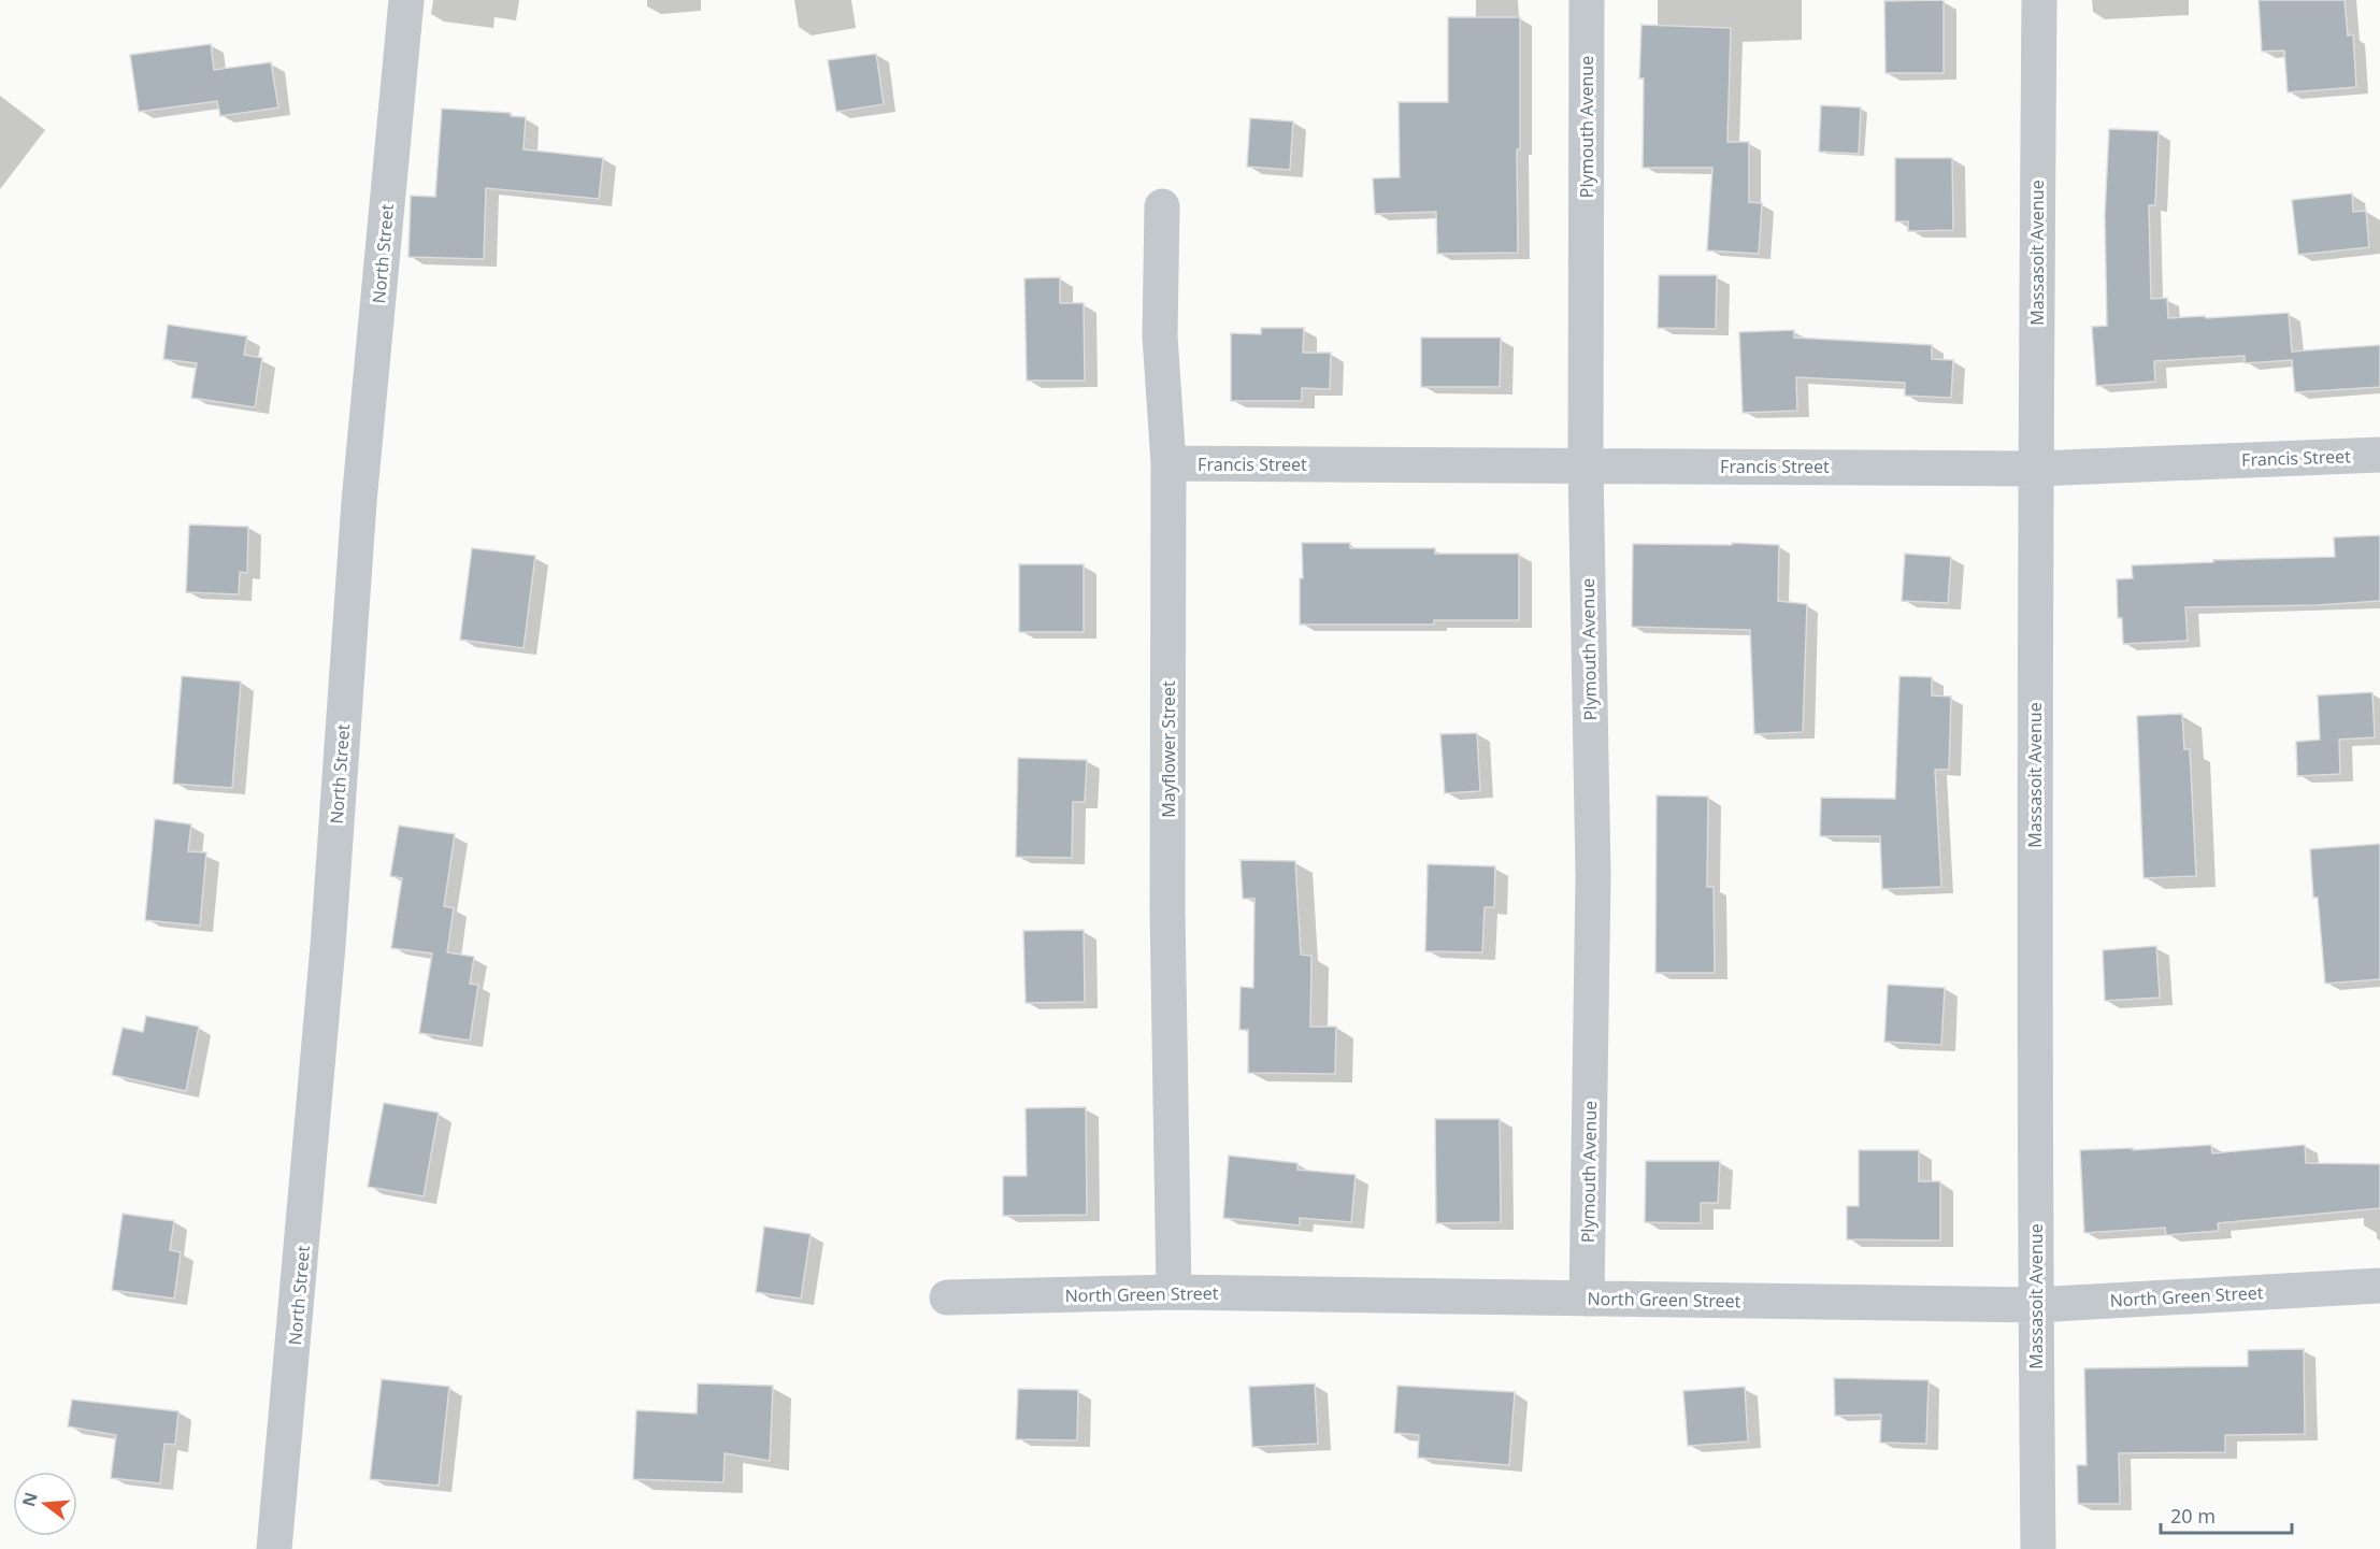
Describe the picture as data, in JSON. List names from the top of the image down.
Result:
{
  "streets": {
    "street": [
      "Plymouth Avenue",
      "Massasoit Avenue",
      "North Street",
      "Francis Street",
      "Mayflower Street",
      "North Green Street"
    ]
  },
  "crossings": [
    ["Plymouth Avenue", "Francis Street"],
    ["Plymouth Avenue", "North Green Street"],
    ["Massasoit Avenue", "Francis Street"],
    ["Massasoit Avenue", "North Green Street"],
    ["Francis Street", "Mayflower Street"],
    ["Mayflower Street", "North Green Street"]
  ],
  "scale_bar": "20 m",
  "north": "left"
}
